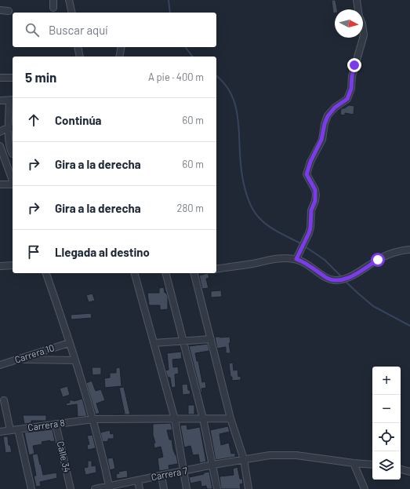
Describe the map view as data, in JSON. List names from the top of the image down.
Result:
{
  "streets": {
    "street": [
      "Carrera 10",
      "Carrera 8",
      "Calle 34",
      "Carrera 7"
    ]
  },
  "crossings": [
    ["Carrera 8", "Calle 34"]
  ],
  "north": "right",
  "page": {
    "search": "Buscar aquí",
    "heading": ["5 min", "A pie · 400 m"],
    "list": [
      ["Continúa", "60 m"],
      ["Gira a la derecha", "60 m"],
      ["Gira a la derecha", "280 m"],
      "Llegada al destino"
    ],
    "map_buttons": ["+", "−"]
  }
}
